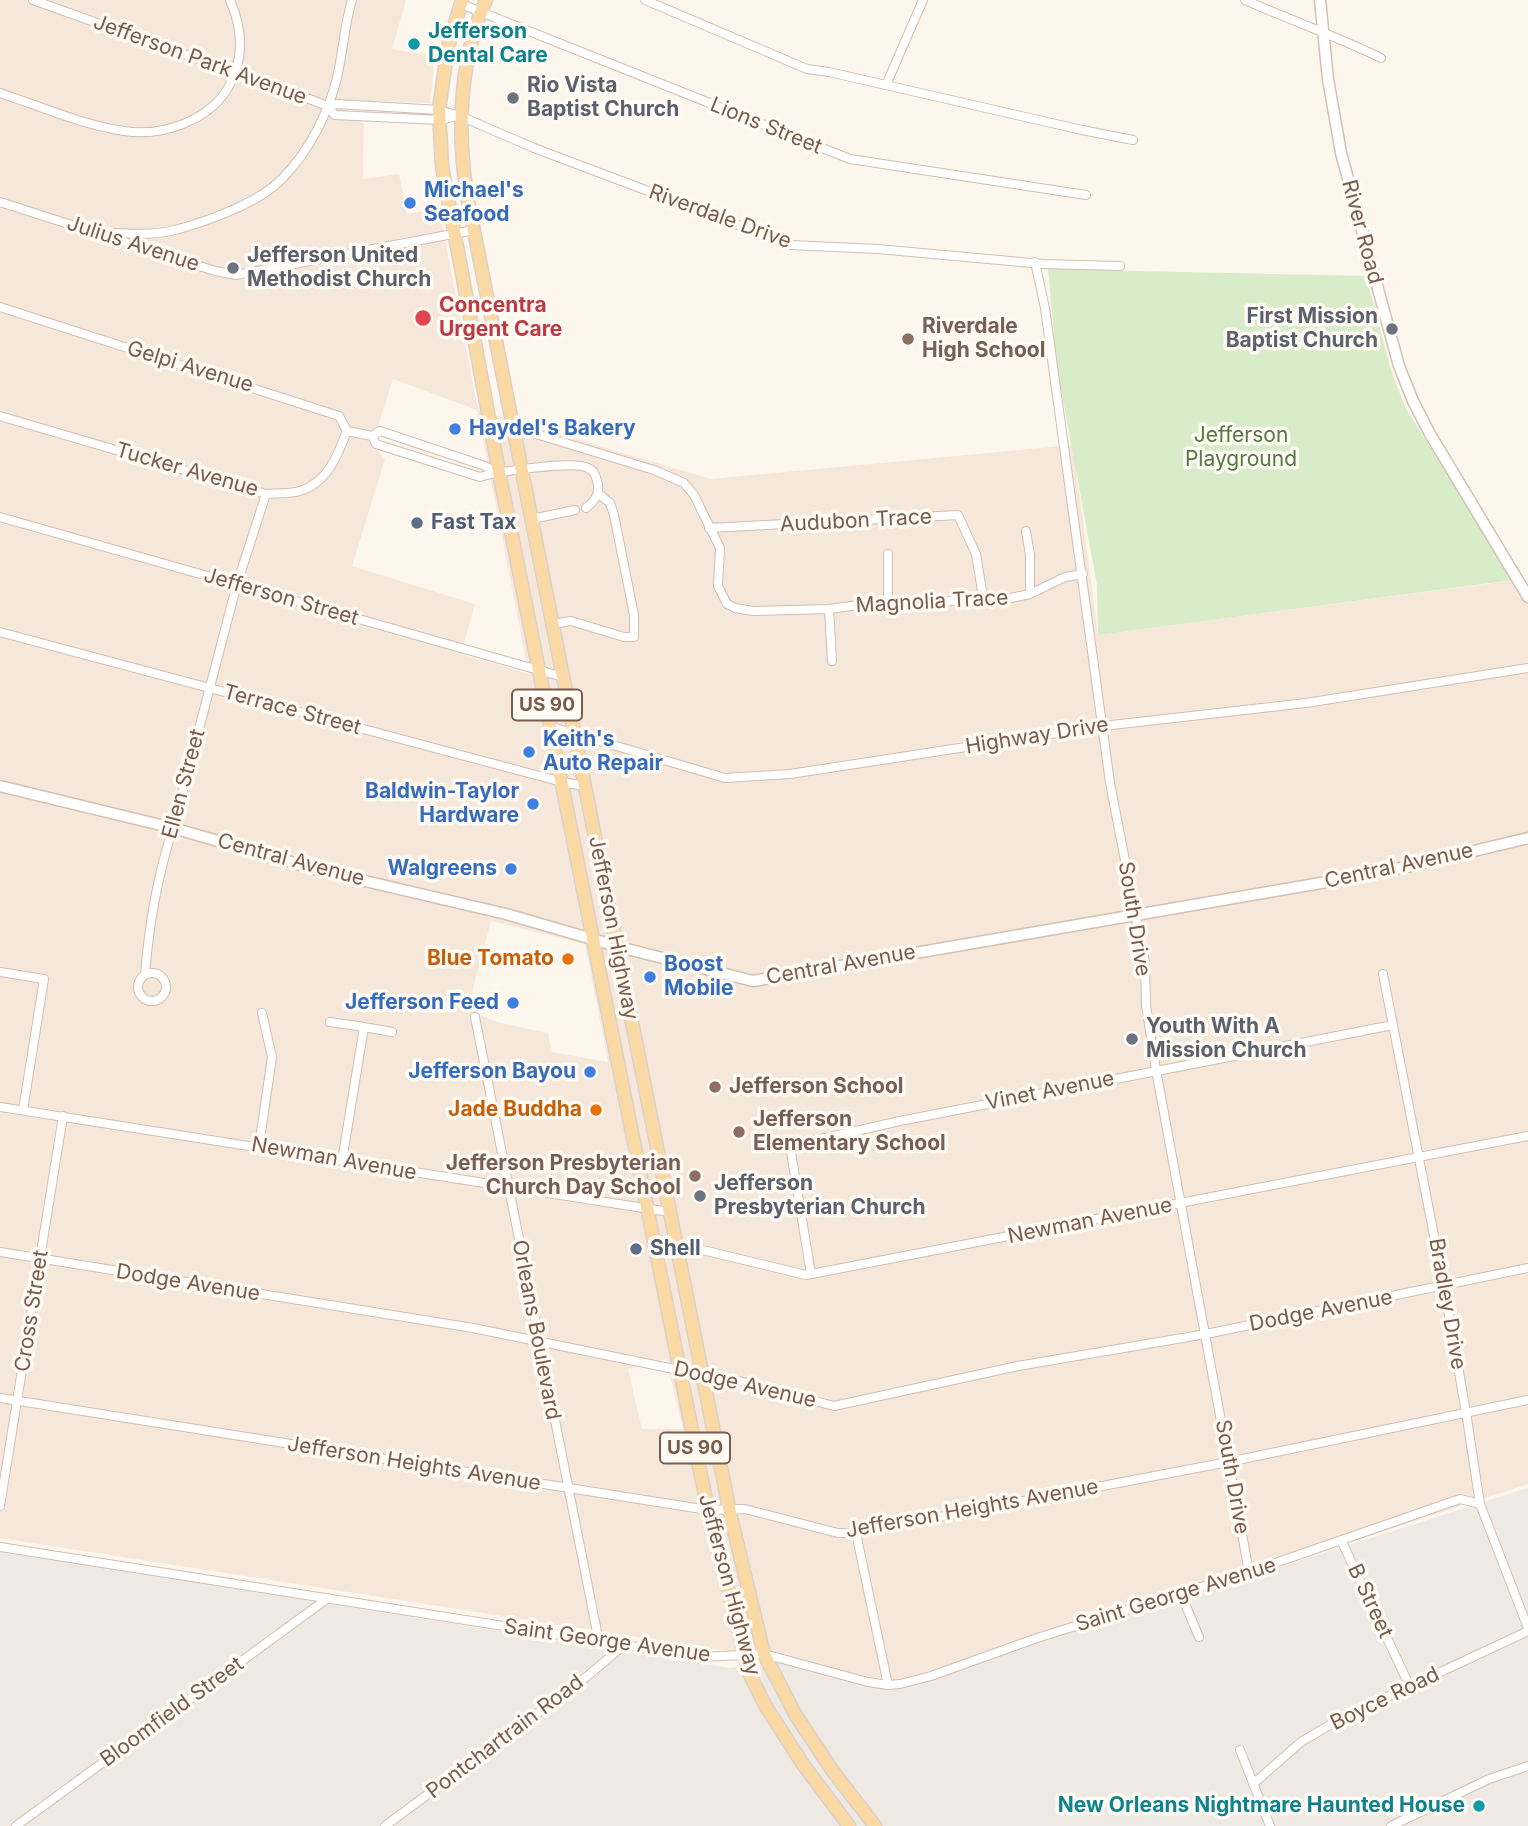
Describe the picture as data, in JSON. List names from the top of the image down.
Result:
{
  "streets": {
    "main road": [
      "River Road",
      "US 90",
      "Central Avenue",
      "Jefferson Highway"
    ],
    "street": [
      "Jefferson Park Avenue",
      "Lions Street",
      "Riverdale Drive",
      "Julius Avenue",
      "Gelpi Avenue",
      "Tucker Avenue",
      "Audubon Trace",
      "Jefferson Street",
      "Magnolia Trace",
      "Terrace Street",
      "Highway Drive",
      "Ellen Street",
      "South Drive",
      "Vinet Avenue",
      "Newman Avenue",
      "Dodge Avenue",
      "Bradley Drive",
      "Cross Street",
      "Orleans Boulevard",
      "Jefferson Heights Avenue",
      "Saint George Avenue",
      "B Street",
      "Boyce Road",
      "Bloomfield Street",
      "Pontchartrain Road"
    ]
  },
  "crossings": [
    ["Jefferson Park Avenue", "Riverdale Drive"],
    ["Jefferson Park Avenue", "Jefferson Highway"],
    ["Lions Street", "Jefferson Highway"],
    ["Riverdale Drive", "South Drive"],
    ["Riverdale Drive", "Jefferson Highway"],
    ["Julius Avenue", "Jefferson Highway"],
    ["Gelpi Avenue", "Tucker Avenue"],
    ["Gelpi Avenue", "Jefferson Highway"],
    ["Tucker Avenue", "Ellen Street"],
    ["Audubon Trace", "Magnolia Trace"],
    ["Jefferson Street", "Ellen Street"],
    ["Jefferson Street", "Jefferson Highway"],
    ["Magnolia Trace", "South Drive"],
    ["Terrace Street", "Ellen Street"],
    ["Terrace Street", "Jefferson Highway"],
    ["Highway Drive", "South Drive"],
    ["Highway Drive", "Jefferson Highway"],
    ["Ellen Street", "Central Avenue"],
    ["Central Avenue", "South Drive"],
    ["Central Avenue", "Jefferson Highway"],
    ["South Drive", "Vinet Avenue"],
    ["South Drive", "Newman Avenue"],
    ["South Drive", "Dodge Avenue"],
    ["South Drive", "Jefferson Heights Avenue"],
    ["South Drive", "Saint George Avenue"],
    ["Jefferson Highway", "Newman Avenue"],
    ["Jefferson Highway", "Dodge Avenue"],
    ["Jefferson Highway", "Jefferson Heights Avenue"],
    ["Jefferson Highway", "Saint George Avenue"],
    ["Vinet Avenue", "Newman Avenue"],
    ["Vinet Avenue", "Bradley Drive"],
    ["Newman Avenue", "Bradley Drive"],
    ["Newman Avenue", "Cross Street"],
    ["Newman Avenue", "Orleans Boulevard"],
    ["Dodge Avenue", "Bradley Drive"],
    ["Dodge Avenue", "Cross Street"],
    ["Dodge Avenue", "Orleans Boulevard"],
    ["Bradley Drive", "Jefferson Heights Avenue"],
    ["Bradley Drive", "Saint George Avenue"],
    ["Bradley Drive", "Boyce Road"],
    ["Cross Street", "Jefferson Heights Avenue"],
    ["Orleans Boulevard", "Jefferson Heights Avenue"],
    ["Orleans Boulevard", "Saint George Avenue"],
    ["Saint George Avenue", "B Street"],
    ["Saint George Avenue", "Bloomfield Street"],
    ["Saint George Avenue", "Pontchartrain Road"],
    ["B Street", "Boyce Road"]
  ],
  "parks": ["Jefferson Playground"],
  "places": [
    "Jefferson Dental Care",
    "Rio Vista Baptist Church",
    "Michael's Seafood",
    "Jefferson United Methodist Church",
    "Concentra Urgent Care",
    "First Mission Baptist Church",
    "Riverdale High School",
    "Haydel's Bakery",
    "Fast Tax",
    "Keith's Auto Repair",
    "Baldwin-Taylor Hardware",
    "Walgreens",
    "Blue Tomato",
    "Boost Mobile",
    "Jefferson Feed",
    "Youth With A Mission Church",
    "Jefferson Bayou",
    "Jefferson School",
    "Jade Buddha",
    "Jefferson Elementary School",
    "Jefferson Presbyterian Church Day School",
    "Jefferson Presbyterian Church",
    "Shell",
    "New Orleans Nightmare Haunted House"
  ]
}
